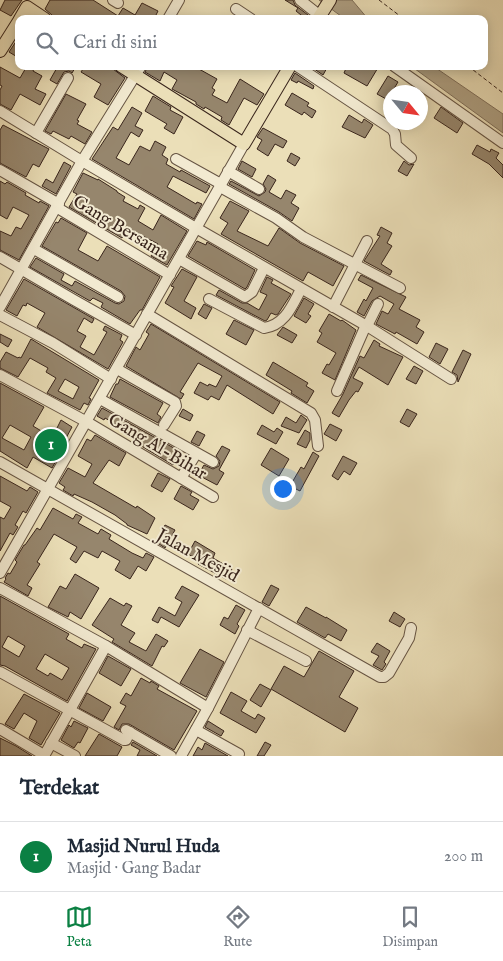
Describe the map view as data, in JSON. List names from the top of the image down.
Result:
{
  "streets": {
    "street": ["Gang Bersama", "Gang Al-Bihar", "Jalan Mesjid"]
  },
  "north": "bottom right",
  "page": {
    "search": "Cari di sini",
    "pins": "1",
    "heading": "Terdekat",
    "list": [
      {
        "mark": "1",
        "name": "Masjid Nurul Huda",
        "note": "Masjid · Gang Badar",
        "value": "200 m"
      }
    ],
    "nav": ["Peta", "Rute", "Disimpan"]
  }
}
